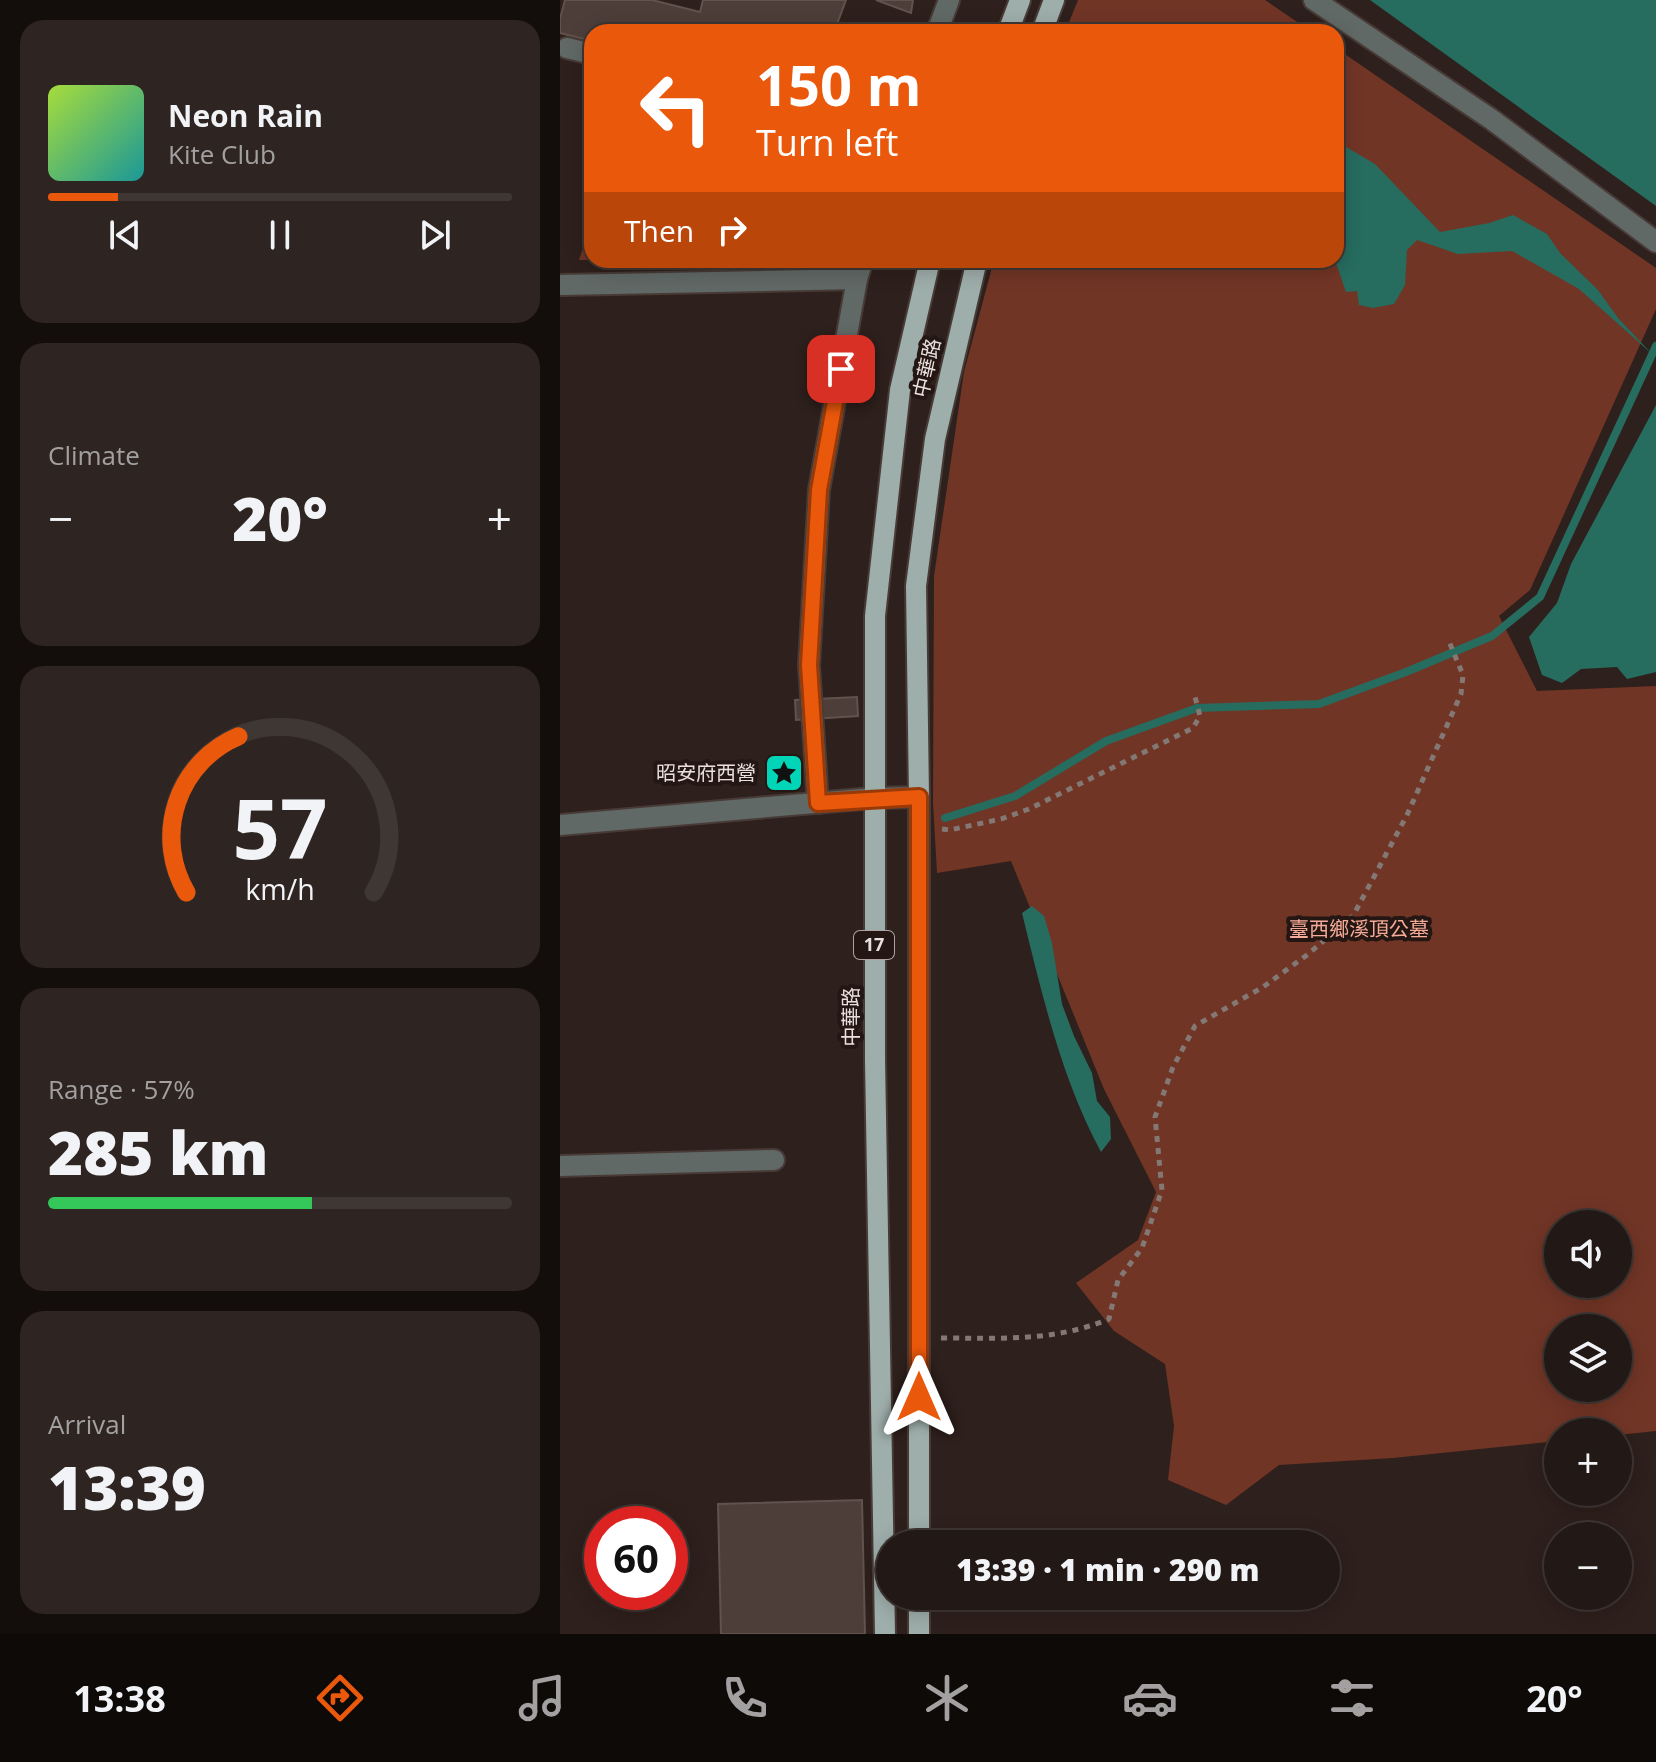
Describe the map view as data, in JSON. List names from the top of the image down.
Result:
{
  "streets": {
    "main road": ["中華路", "17"]
  },
  "parks": ["臺西鄉溪頂公墓"],
  "places": {
    "place": ["昭安府西營"]
  },
  "page": {
    "turn": ["150 m", "Turn left"],
    "song": ["Neon Rain", "Kite Club"],
    "then": "Then",
    "tile": [
      "Climate",
      ["Range · 57%", "285 km"],
      ["Arrival", "13:39"]
    ],
    "heat": ["−", "20°", "+"],
    "map_buttons": ["+", "−"],
    "limit": "60",
    "trip": "13:39 · 1 min · 290 m",
    "tabs": ["13:38", "20°"],
    "gauge": ["57", "km/h"]
  }
}
